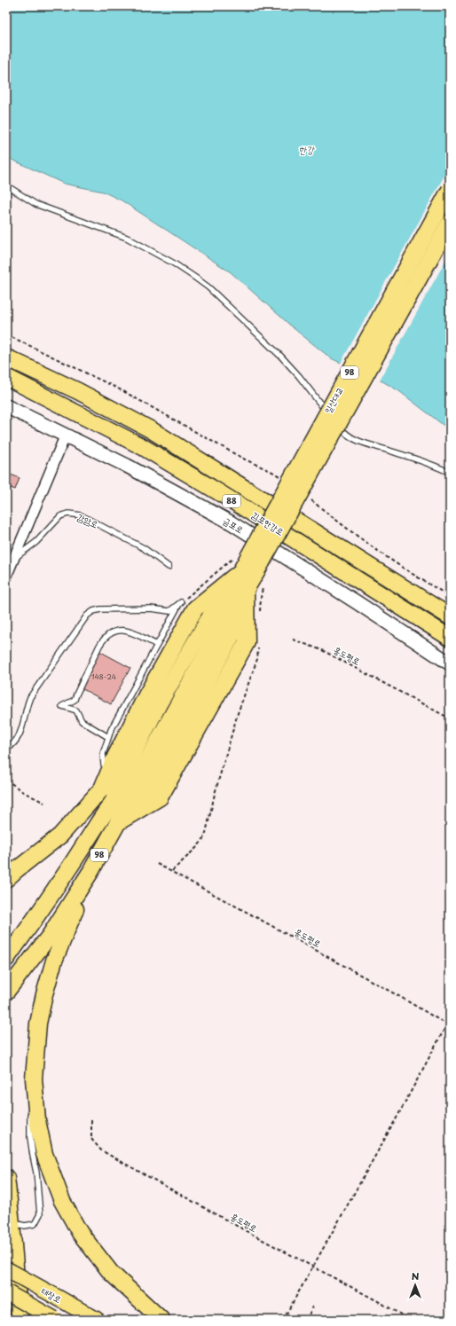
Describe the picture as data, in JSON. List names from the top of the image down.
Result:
{
  "streets": {
    "highway": [
      "98",
      "일산대교",
      "88",
      "김포한강로"
    ],
    "main road": ["금포로", "태장로"],
    "lane": ["감암로"],
    "path": ["홍도평로"]
  },
  "crossings": [
    ["98", "일산대교"]
  ],
  "water": ["한강"],
  "house_numbers": ["148-24"],
  "north": "top"
}
